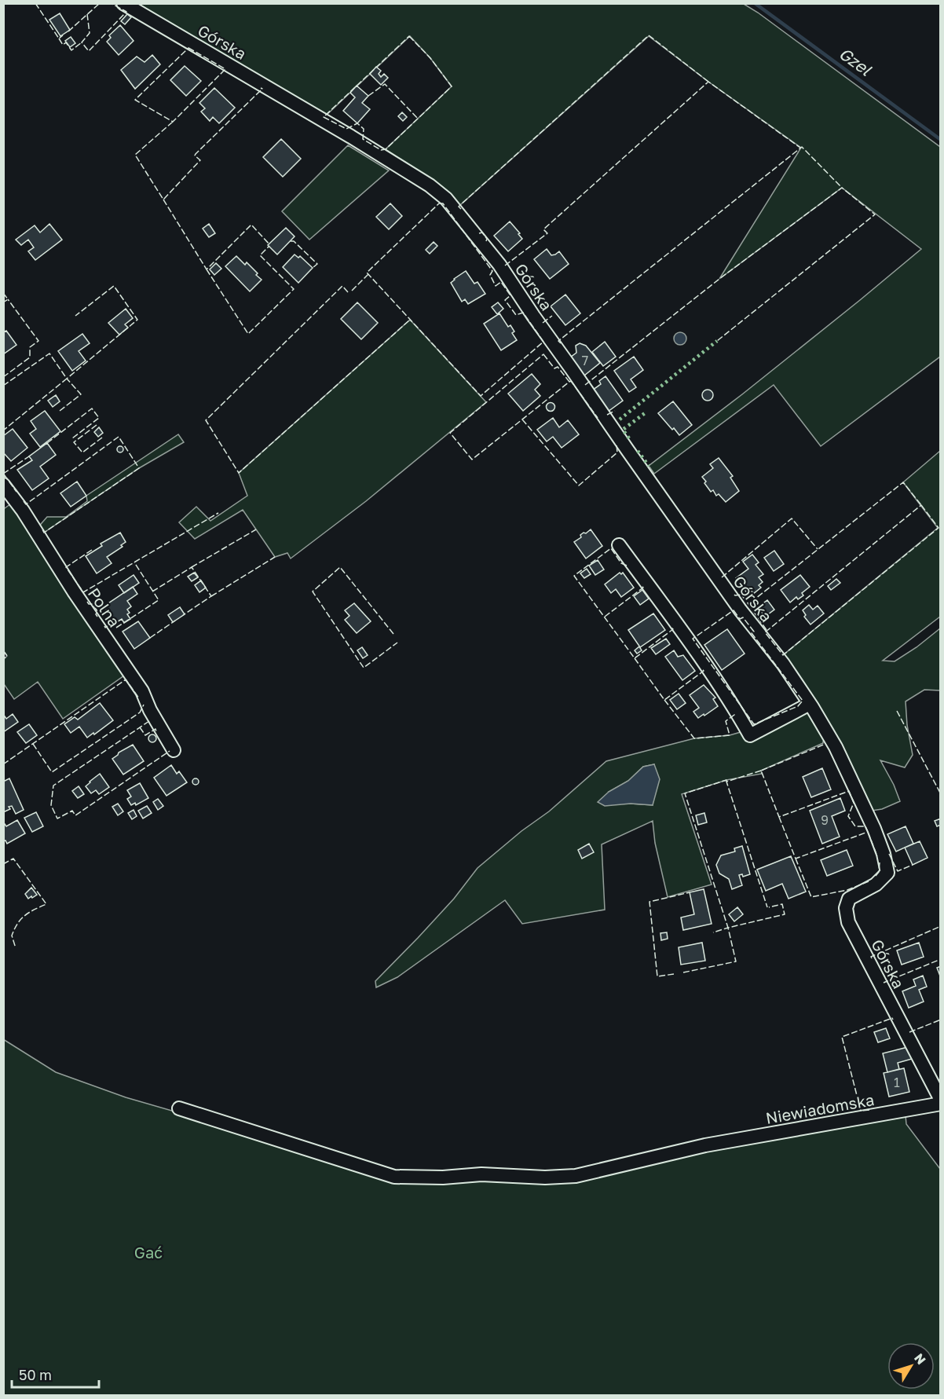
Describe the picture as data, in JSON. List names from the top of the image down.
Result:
{
  "streets": {
    "street": ["Górska", "Polna", "Niewiadomska"]
  },
  "water": ["Gzel"],
  "parks": ["Gać"],
  "house_numbers": ["7", "9", "1"],
  "scale_bar": "50 m",
  "north": "top right"
}
